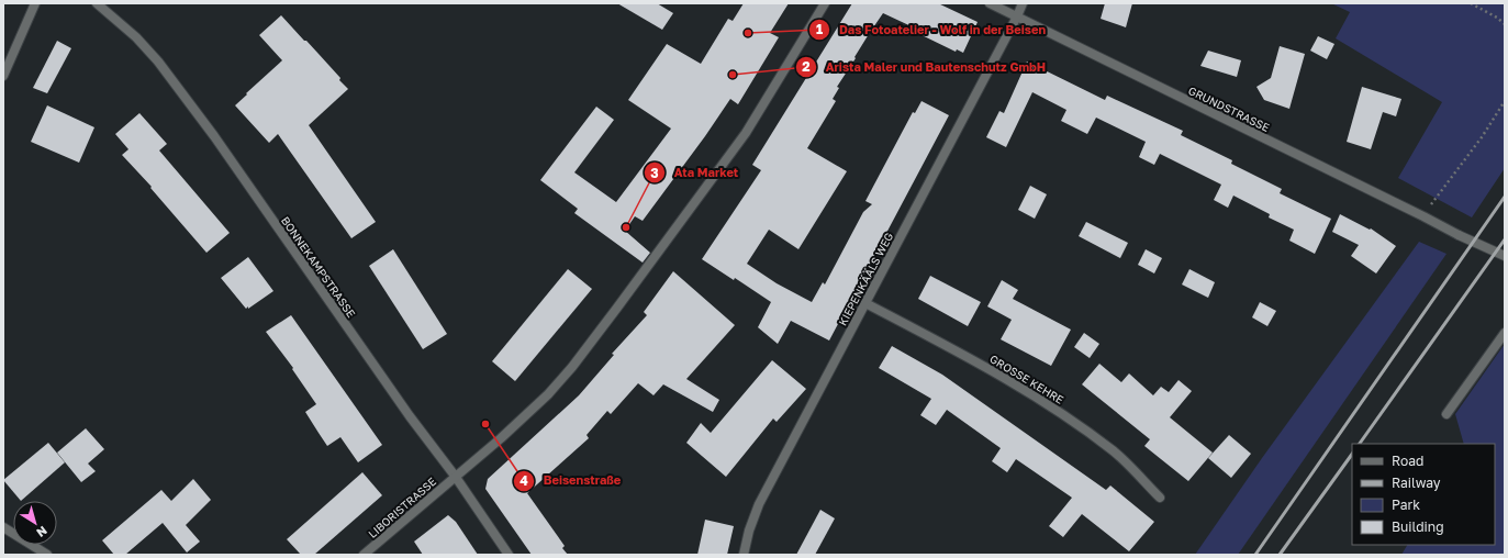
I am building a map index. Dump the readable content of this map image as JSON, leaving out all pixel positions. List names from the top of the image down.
{
  "streets": {
    "street": [
      "GRUNDSTRASSE",
      "BONNEKAMPSTRASSE",
      "KIEPENKÄÄLS WEG",
      "GROSSE KEHRE",
      "LIBORISTRASSE"
    ]
  },
  "crossings": [
    ["GRUNDSTRASSE", "KIEPENKÄÄLS WEG"],
    ["BONNEKAMPSTRASSE", "LIBORISTRASSE"],
    ["KIEPENKÄÄLS WEG", "GROSSE KEHRE"]
  ],
  "places": [
    "Das Fotoatelier - Wolf in der Beisen",
    "Arista Maler und Bautenschutz GmbH",
    "Ata Market",
    "Beisenstraße"
  ],
  "legend": [
    "Road",
    "Railway",
    "Park",
    "Building"
  ],
  "north": "bottom right"
}
